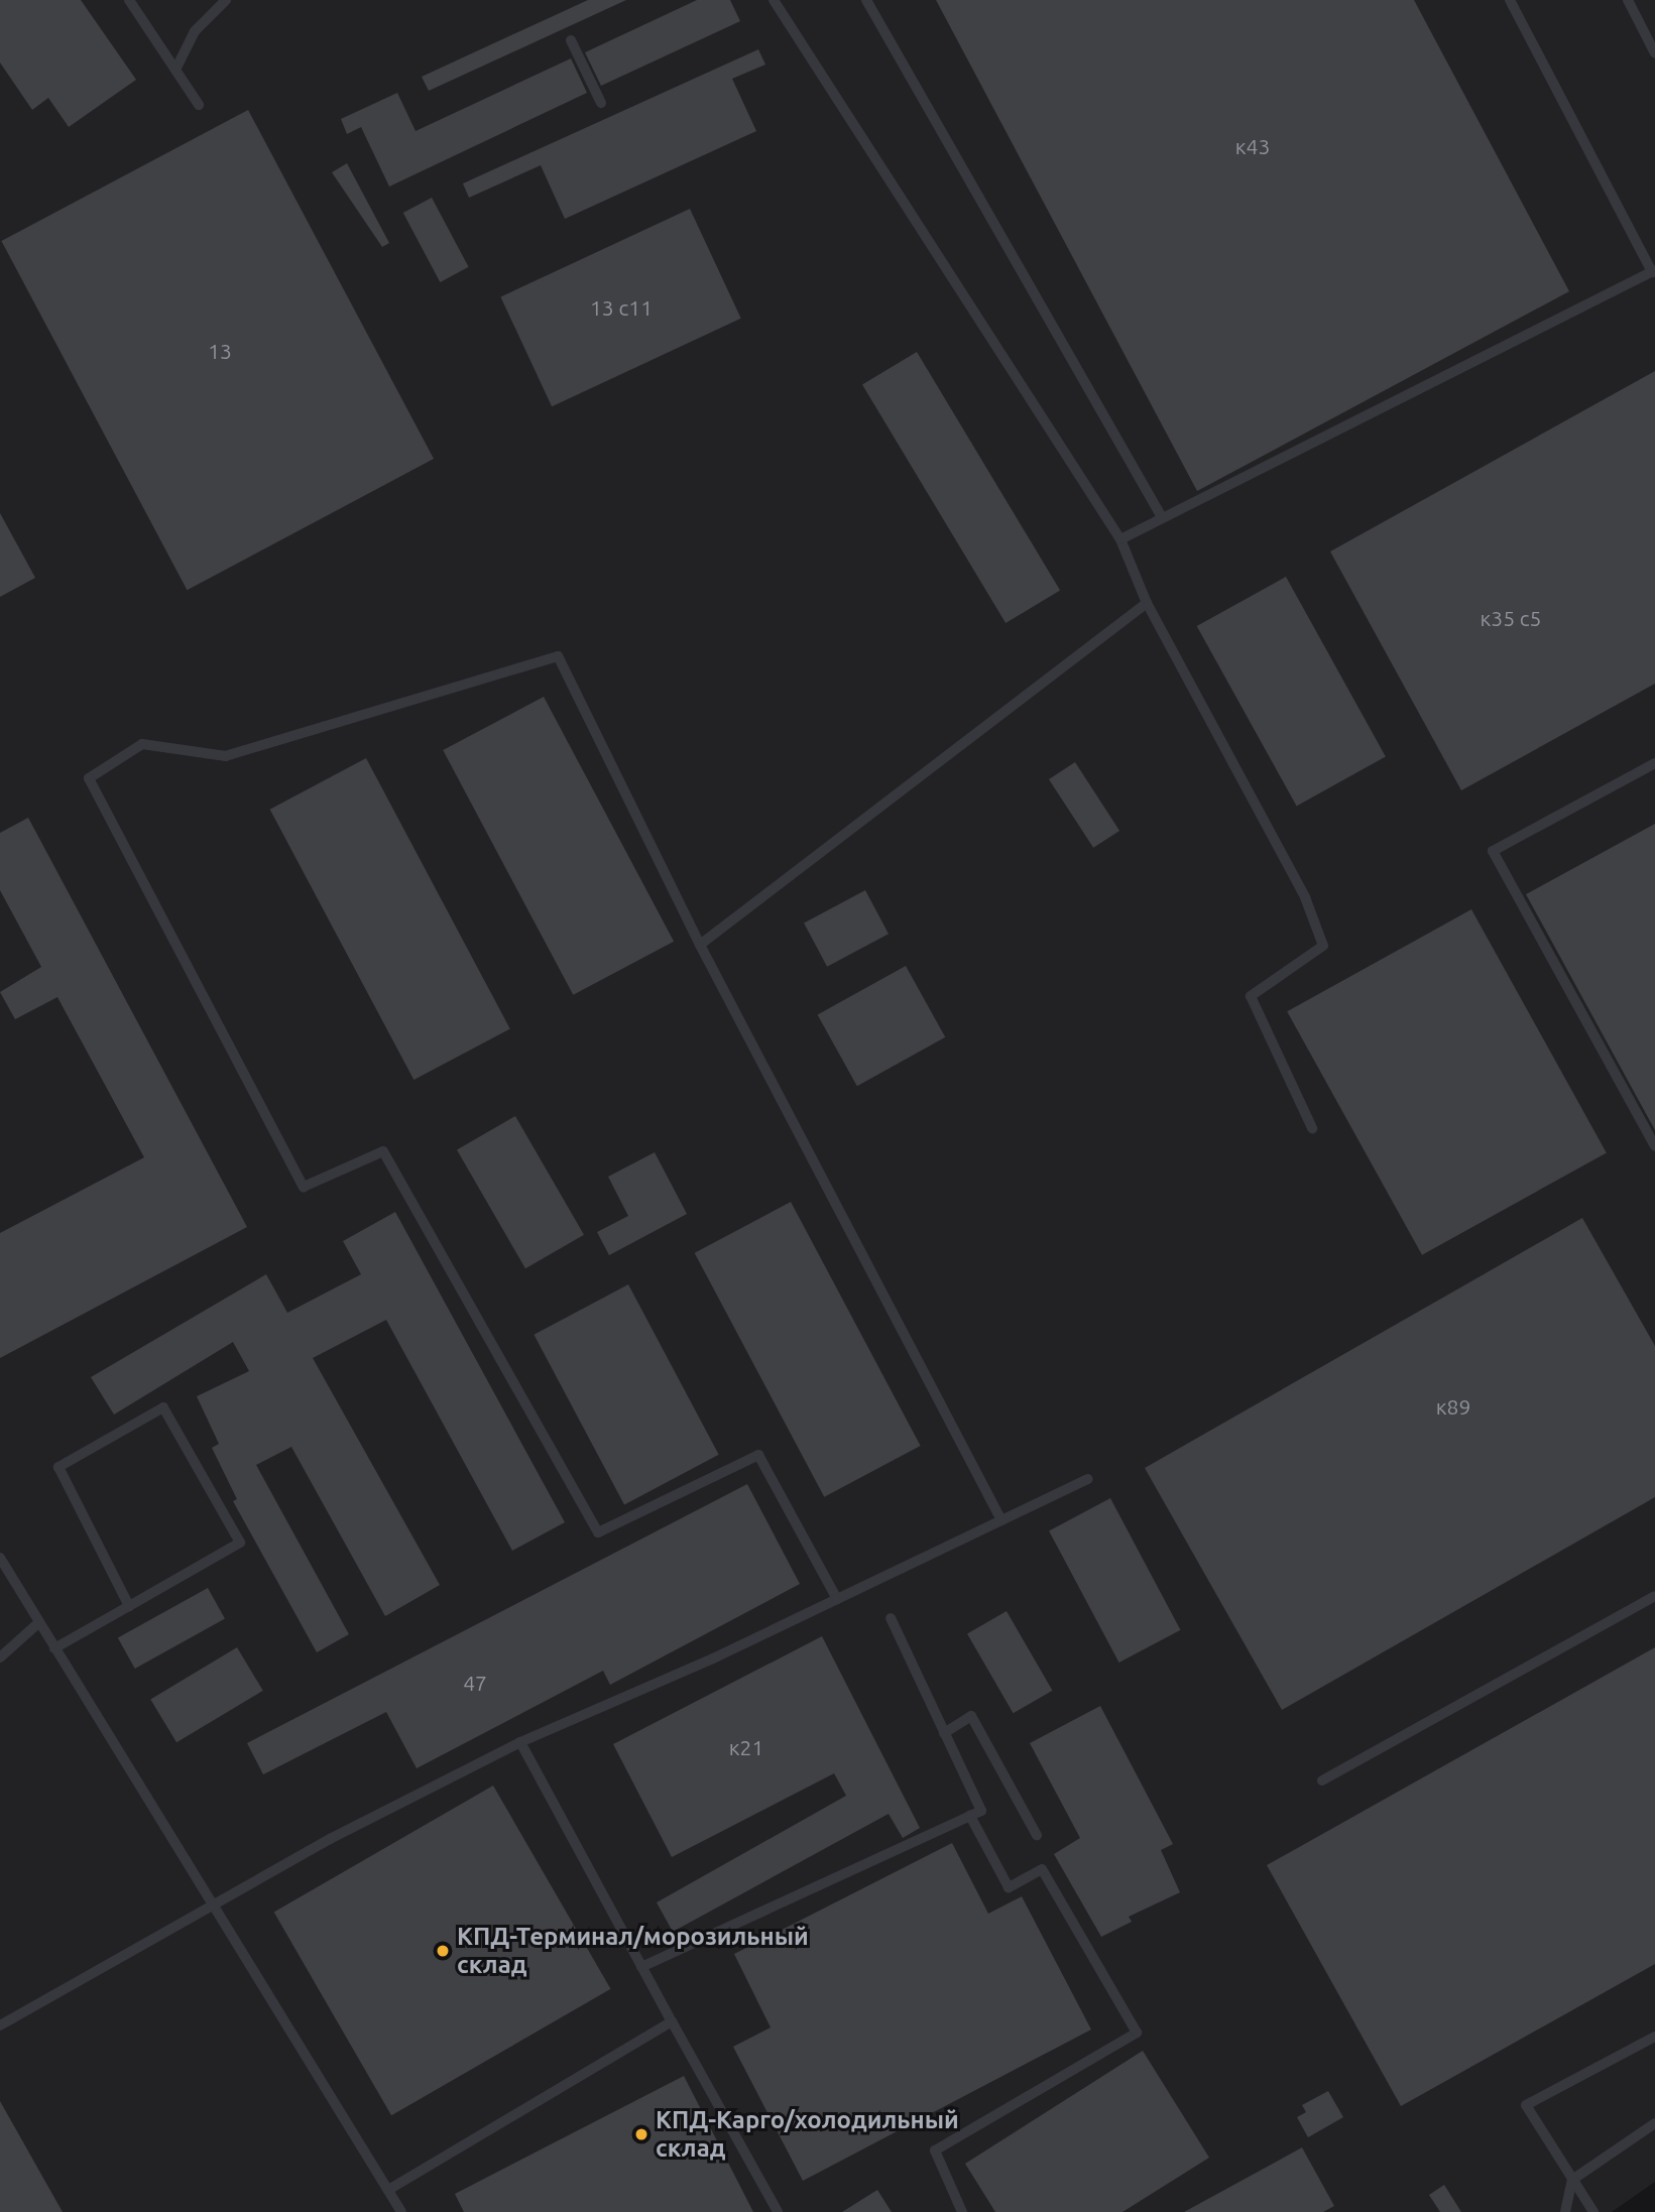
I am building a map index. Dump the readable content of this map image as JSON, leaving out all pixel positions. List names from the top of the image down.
{
  "places": ["КПД-Терминал/морозильный склад", "КПД-Карго/холодильный склад"],
  "house_numbers": [
    "к43",
    "13 с11",
    "13",
    "к35 с5",
    "к89",
    "47",
    "к21"
  ]
}
